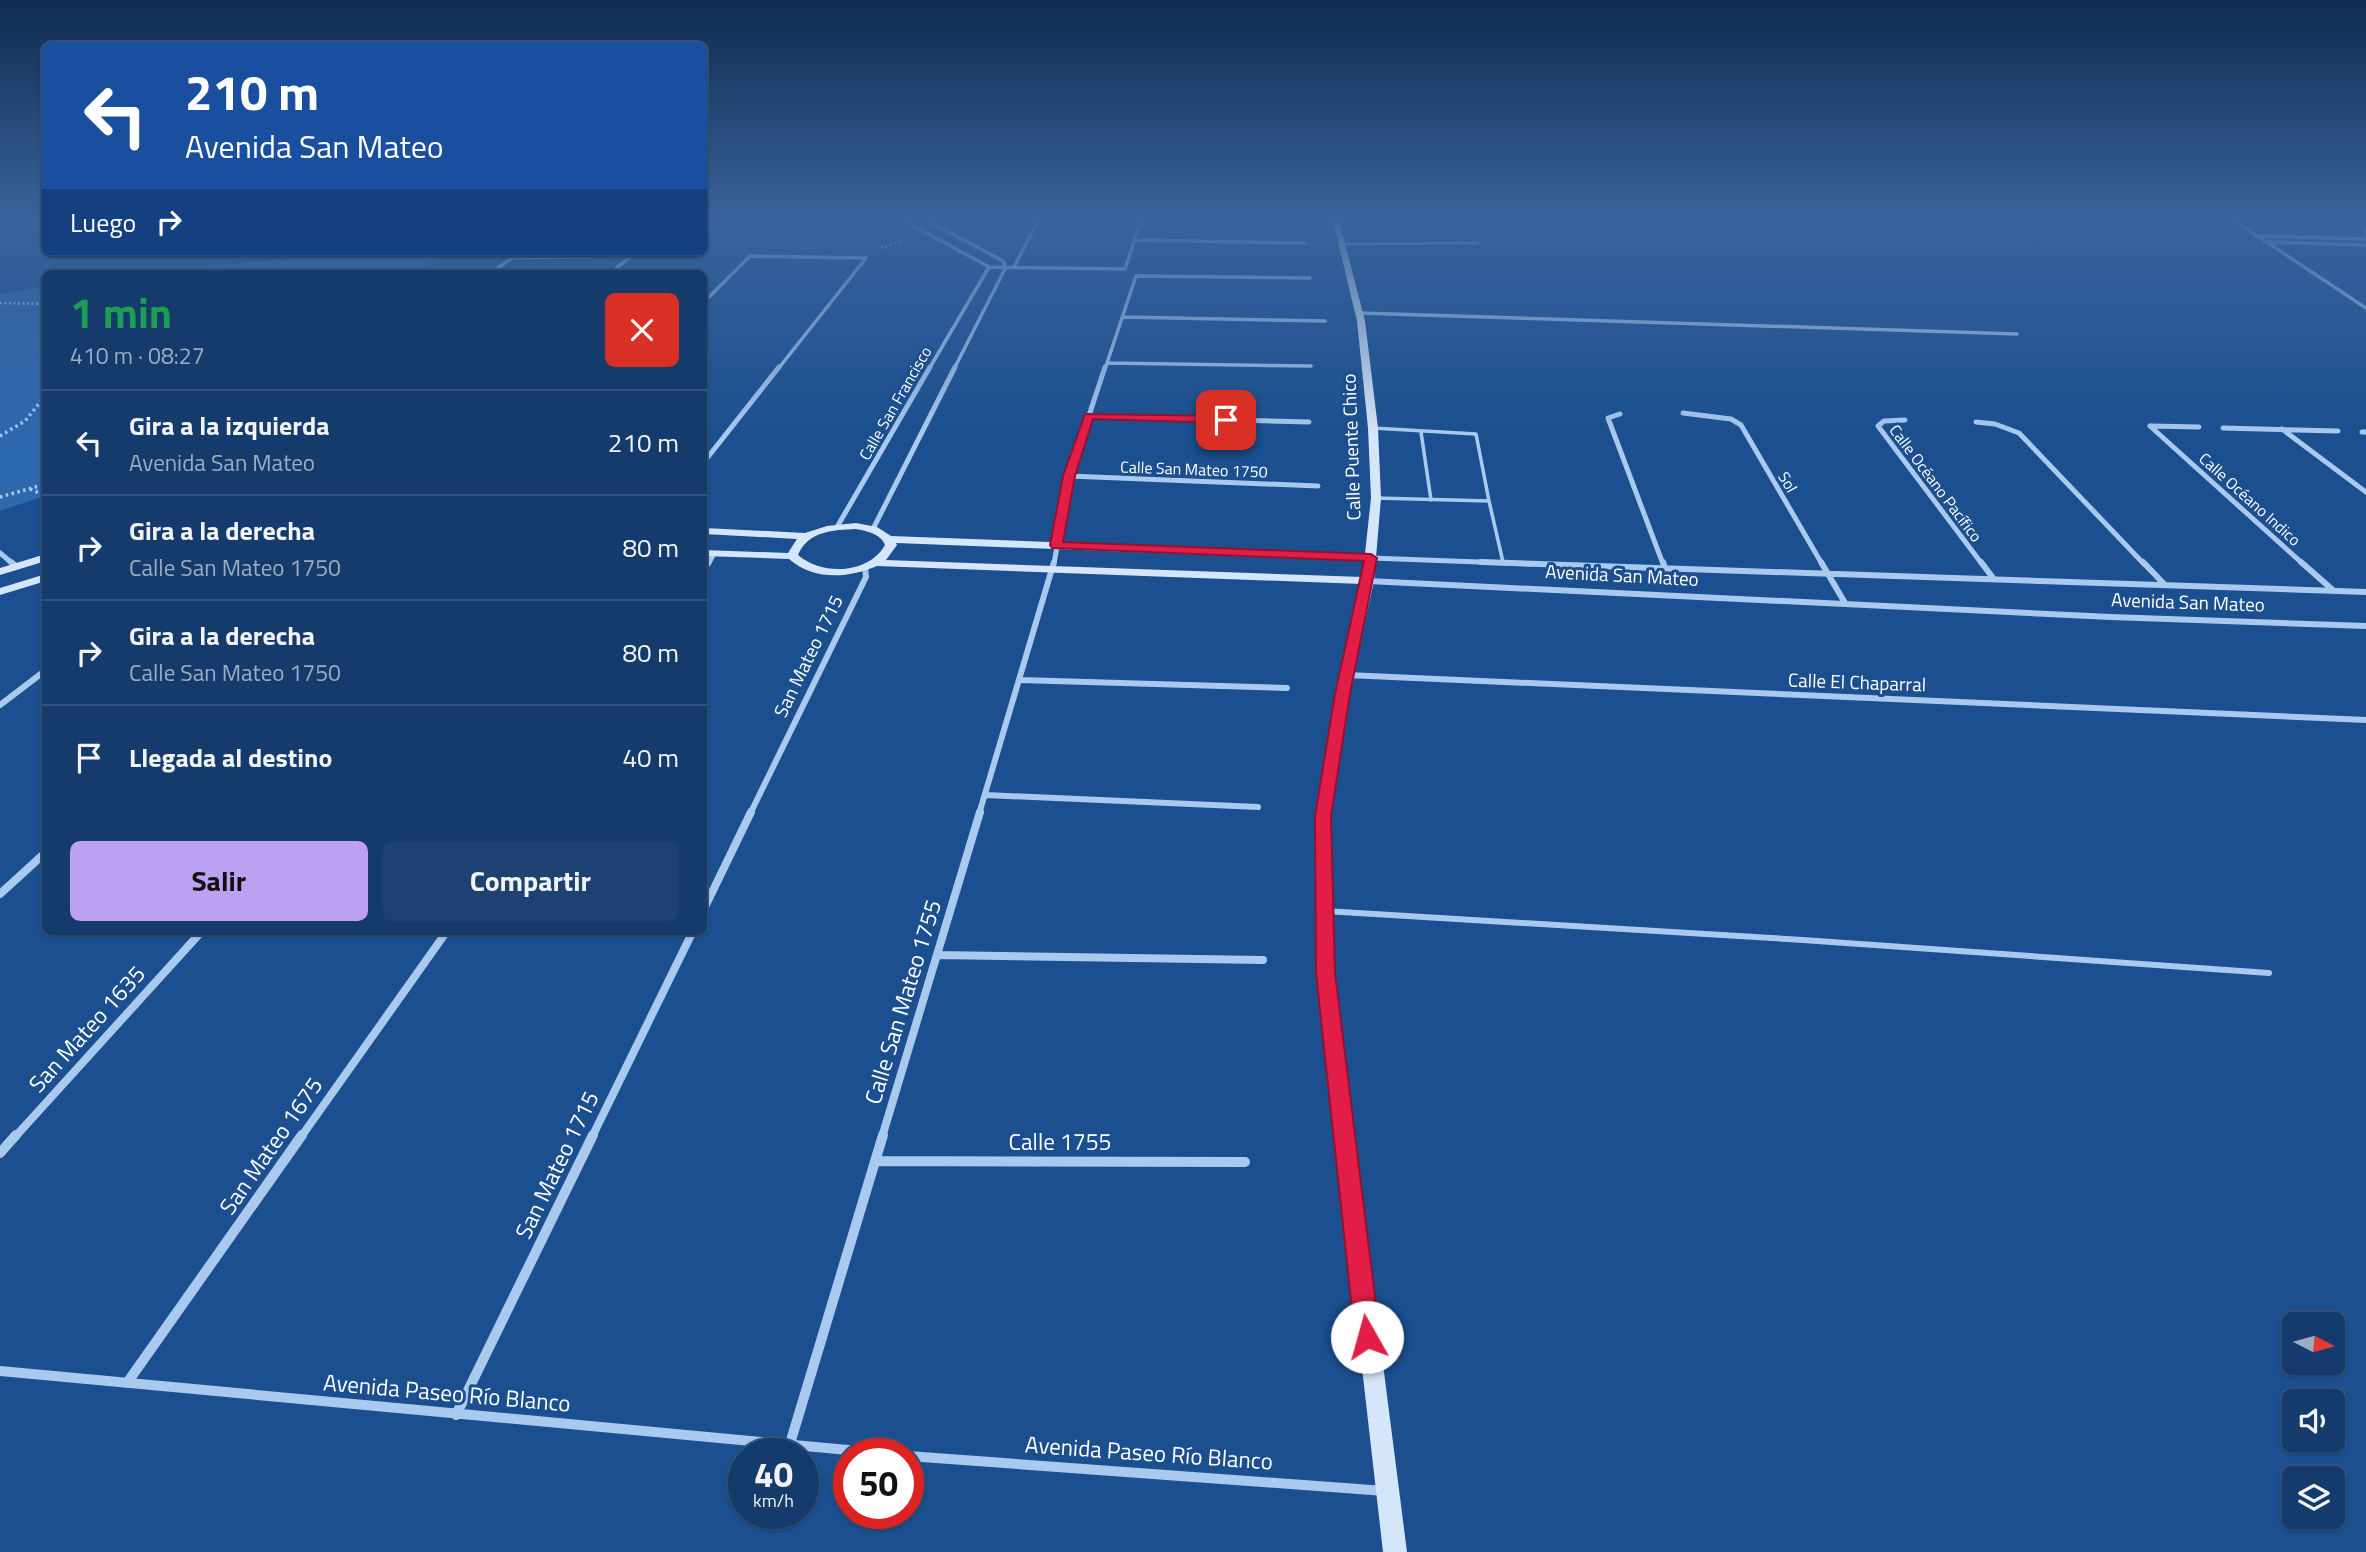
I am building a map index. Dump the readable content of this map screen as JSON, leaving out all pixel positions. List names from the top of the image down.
{
  "streets": {
    "main road": ["Calle Puente Chico", "Avenida San Mateo"],
    "street": [
      "Calle San Francisco",
      "Calle San Mateo 1750",
      "Sol",
      "Calle Océano Pacífico",
      "Calle Océano Indico",
      "San Mateo 1715",
      "Calle El Chaparral",
      "Calle San Mateo 1755",
      "San Mateo 1635",
      "Calle 1755",
      "San Mateo 1675",
      "Avenida Paseo Río Blanco"
    ]
  },
  "crossings": [
    ["Calle San Francisco", "Avenida San Mateo"],
    ["Calle Puente Chico", "Avenida San Mateo"],
    ["Calle Puente Chico", "Calle El Chaparral"],
    ["Calle Puente Chico", "Avenida Paseo Río Blanco"],
    ["Sol", "Avenida San Mateo"],
    ["Calle Océano Pacífico", "Avenida San Mateo"],
    ["Calle Océano Indico", "Avenida San Mateo"],
    ["Avenida San Mateo", "San Mateo 1715"],
    ["Avenida San Mateo", "Calle San Mateo 1755"],
    ["San Mateo 1715", "Avenida Paseo Río Blanco"],
    ["Calle San Mateo 1755", "Calle 1755"],
    ["San Mateo 1675", "Avenida Paseo Río Blanco"]
  ],
  "north": "right",
  "page": {
    "turn": ["210 m", "Avenida San Mateo"],
    "then": "Luego",
    "heading": ["1 min", "410 m · 08:27"],
    "list": [
      {
        "name": "Gira a la izquierda",
        "note": "Avenida San Mateo",
        "value": "210 m"
      },
      {
        "name": "Gira a la derecha",
        "note": "Calle San Mateo 1750",
        "value": "80 m"
      },
      {
        "name": "Gira a la derecha",
        "note": "Calle San Mateo 1750",
        "value": "80 m"
      },
      {
        "name": "Llegada al destino",
        "value": "40 m"
      }
    ],
    "buttons": ["Salir", "Compartir"],
    "speed": "40 km/h",
    "limit": "50"
  }
}
